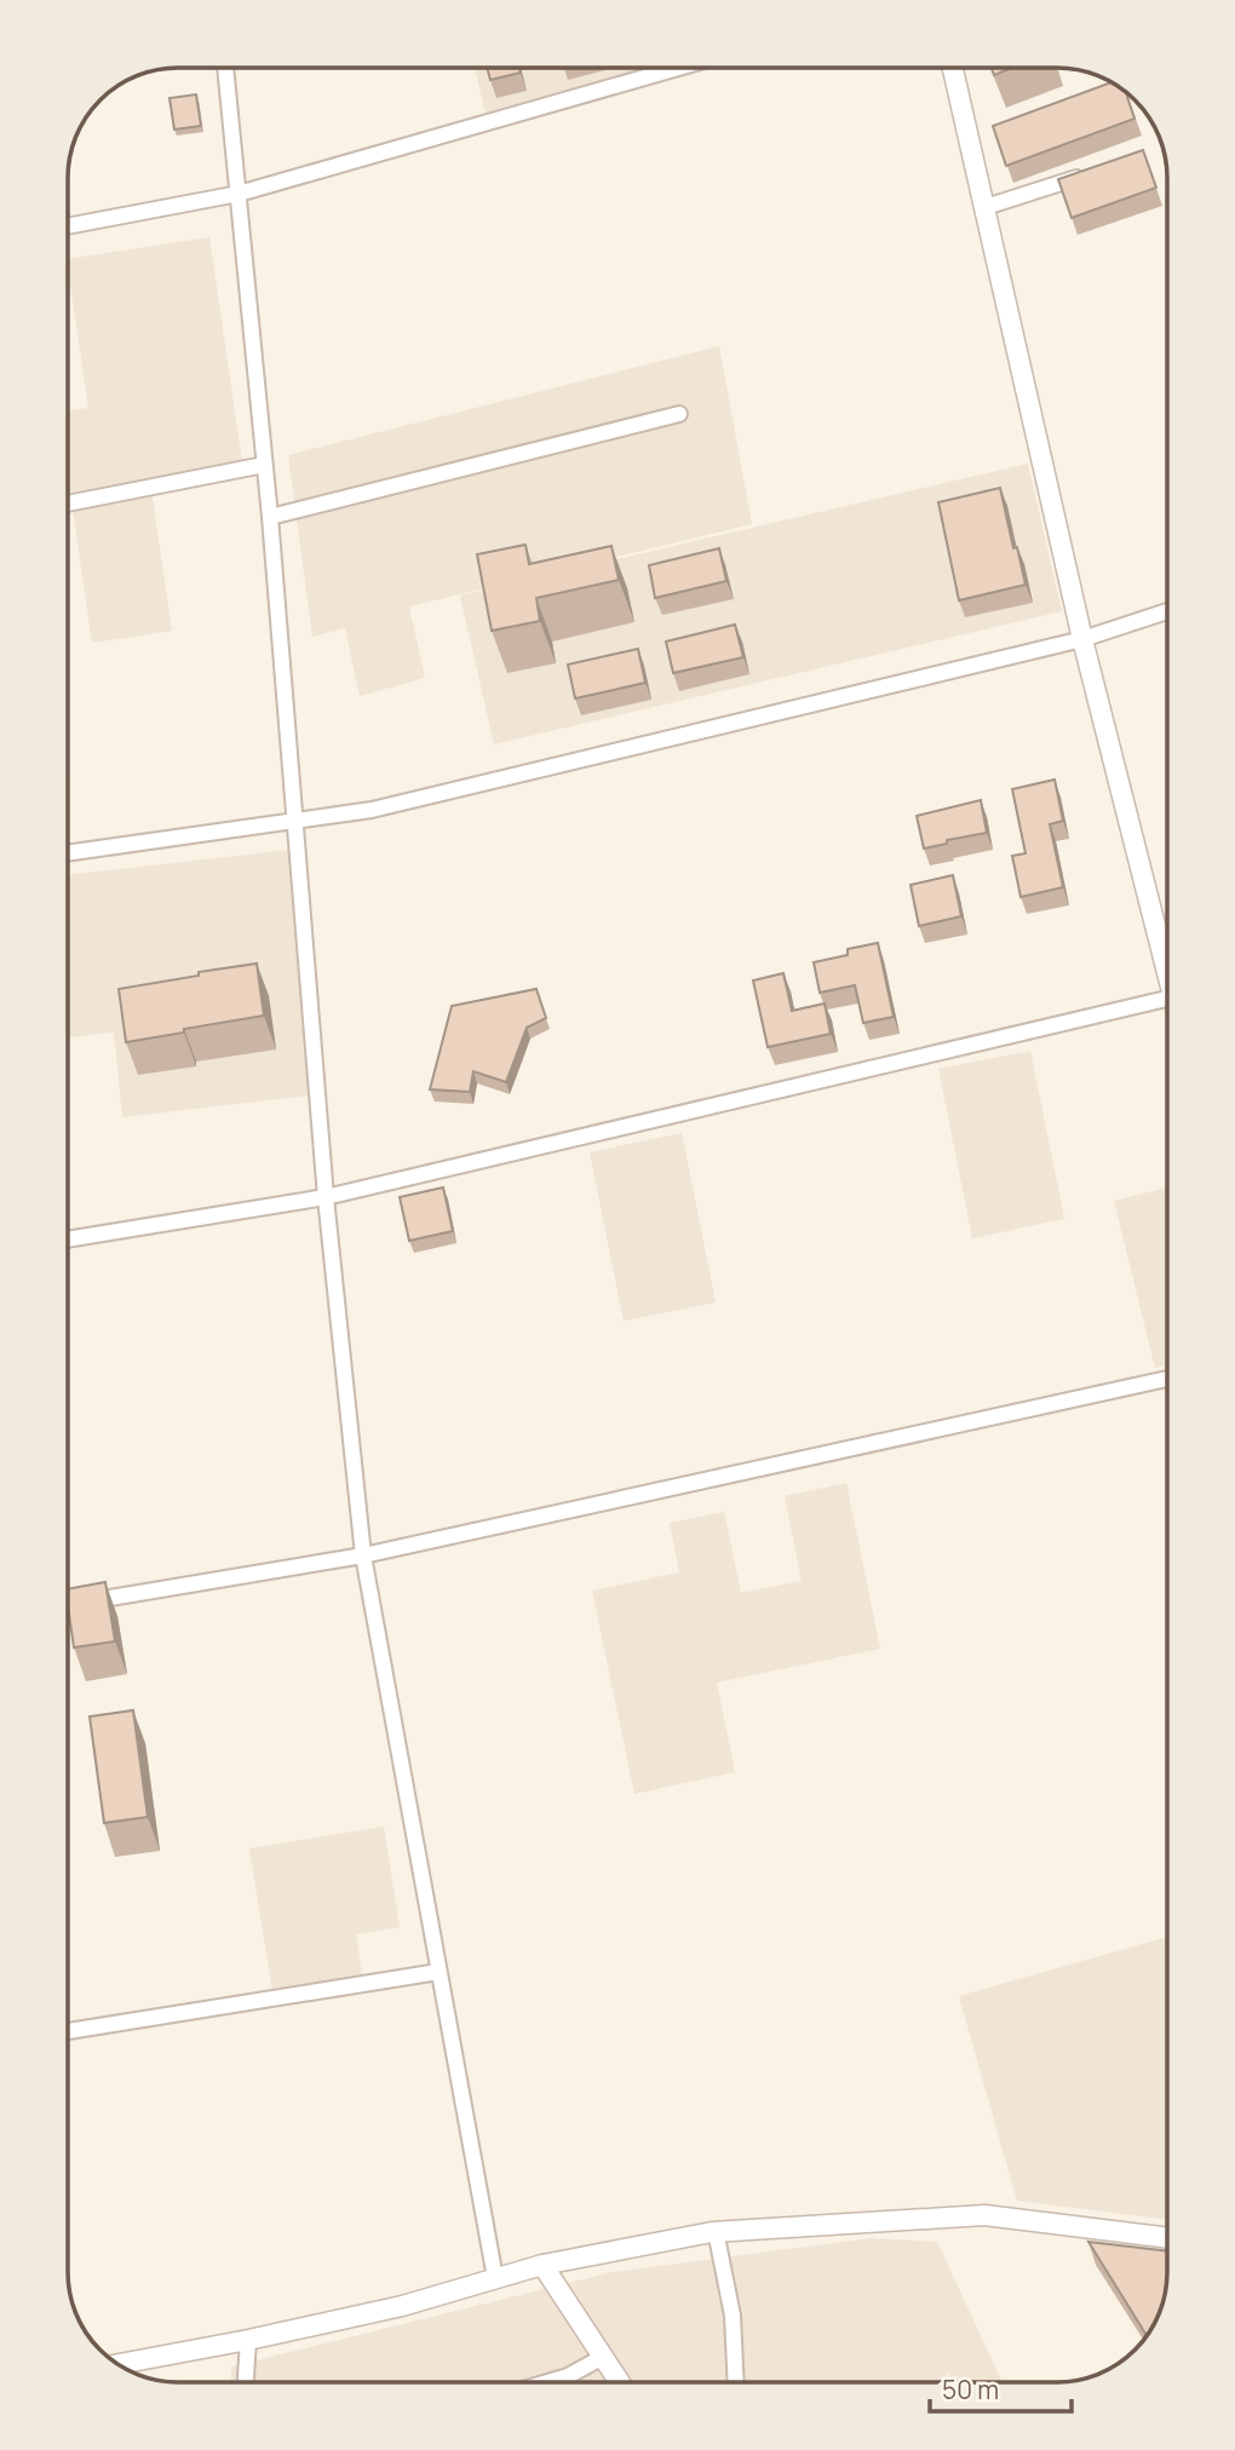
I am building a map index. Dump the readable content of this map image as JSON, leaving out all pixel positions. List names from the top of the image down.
{
  "scale_bar": "50 m"
}
